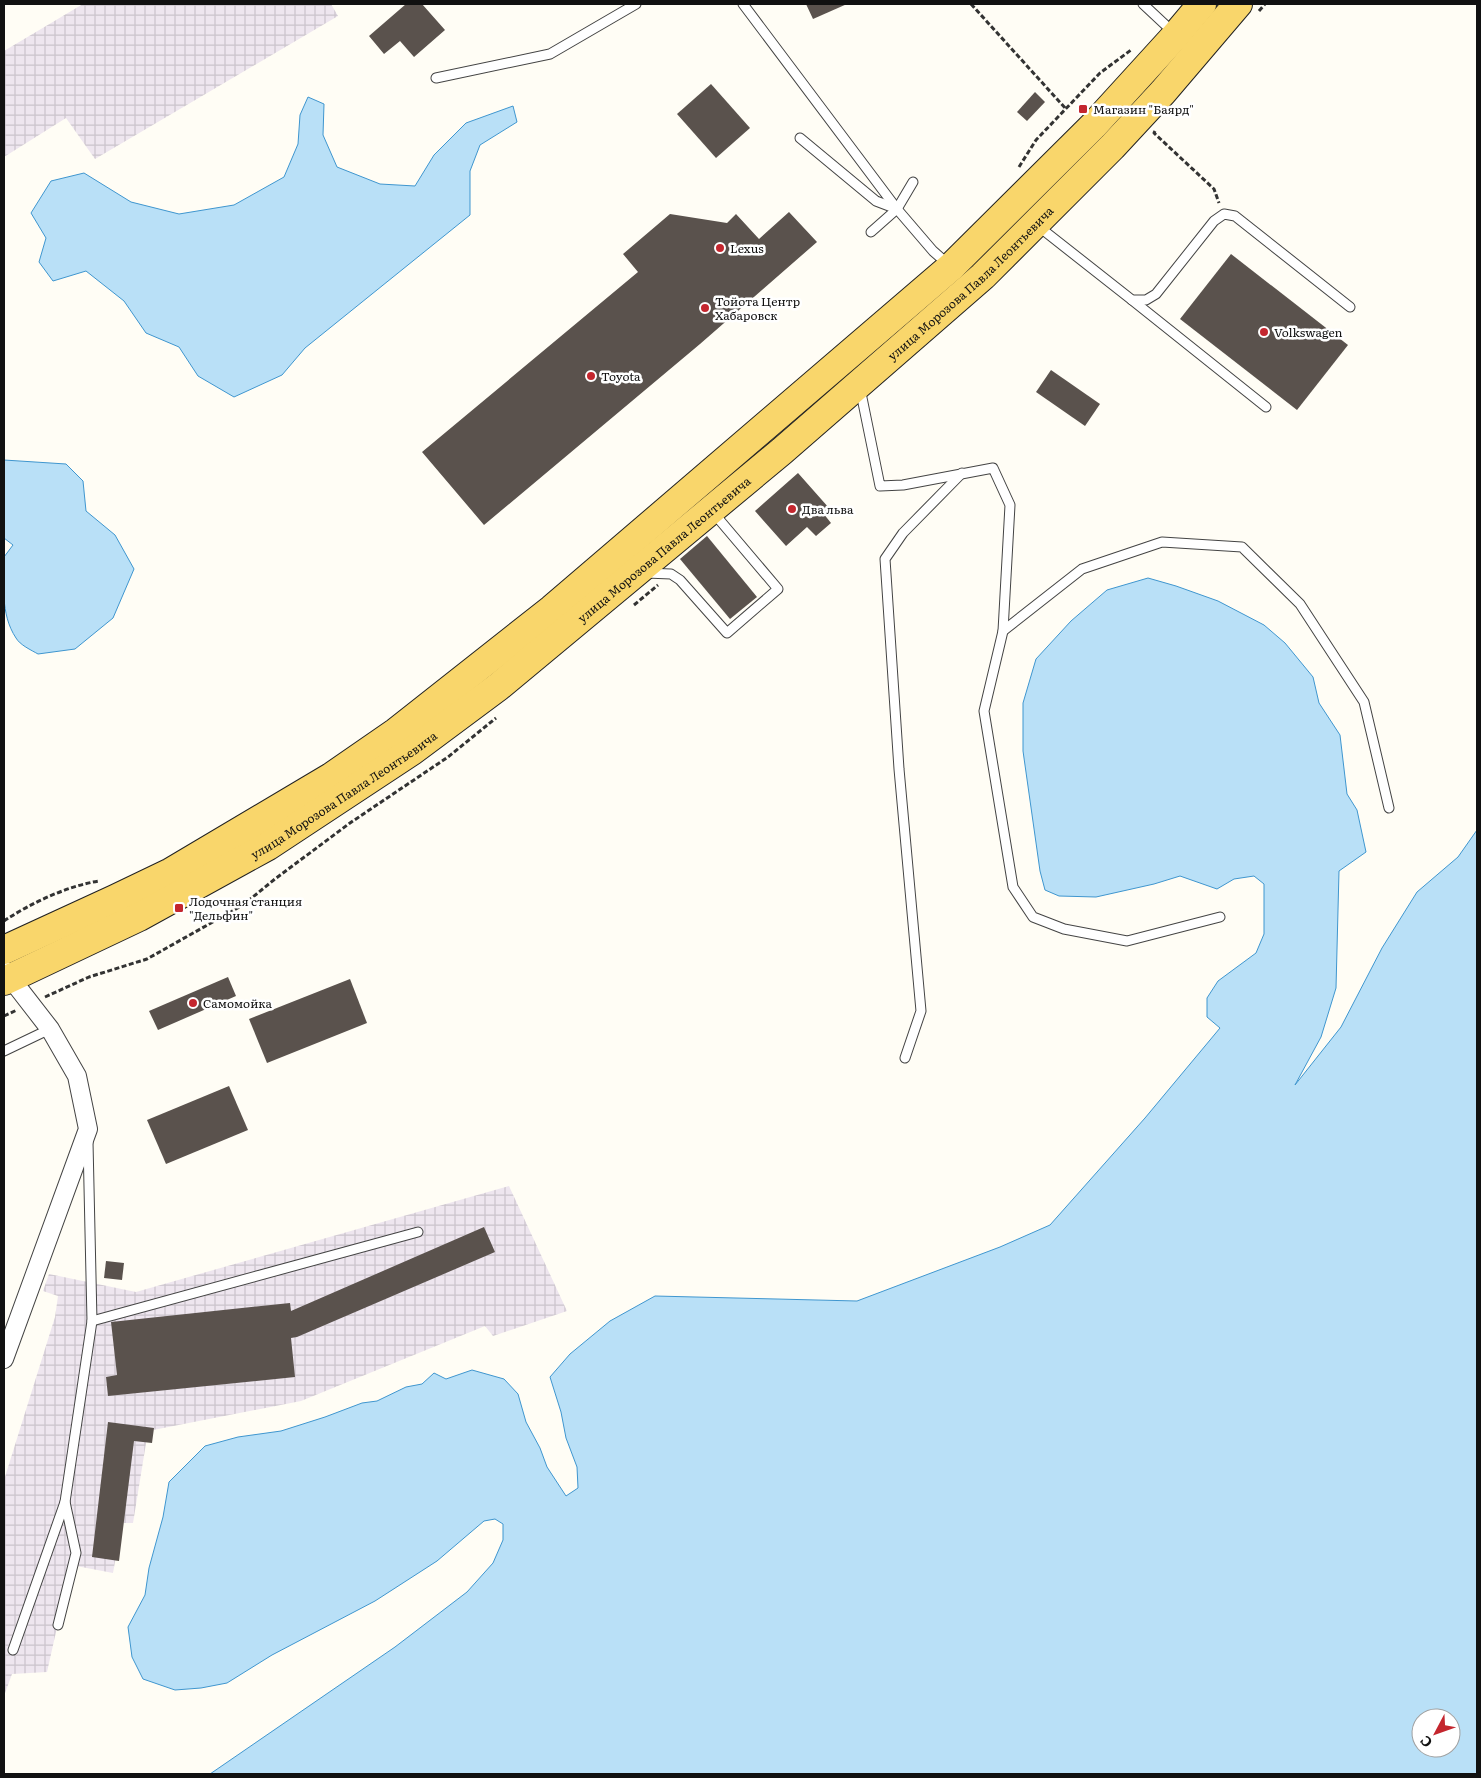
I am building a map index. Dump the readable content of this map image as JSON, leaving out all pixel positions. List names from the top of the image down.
{
  "streets": {
    "main road": ["улица Морозова Павла Леонтьевича"]
  },
  "places": {
    "transit": ["Магазин \"Баярд\"", "Лодочная станция \"Дельфин\""],
    "other": [
      "Lexus",
      "Тойота Центр Хабаровск",
      "Volkswagen",
      "Toyota",
      "Два льва",
      "Самомойка"
    ]
  },
  "north": "bottom left"
}
